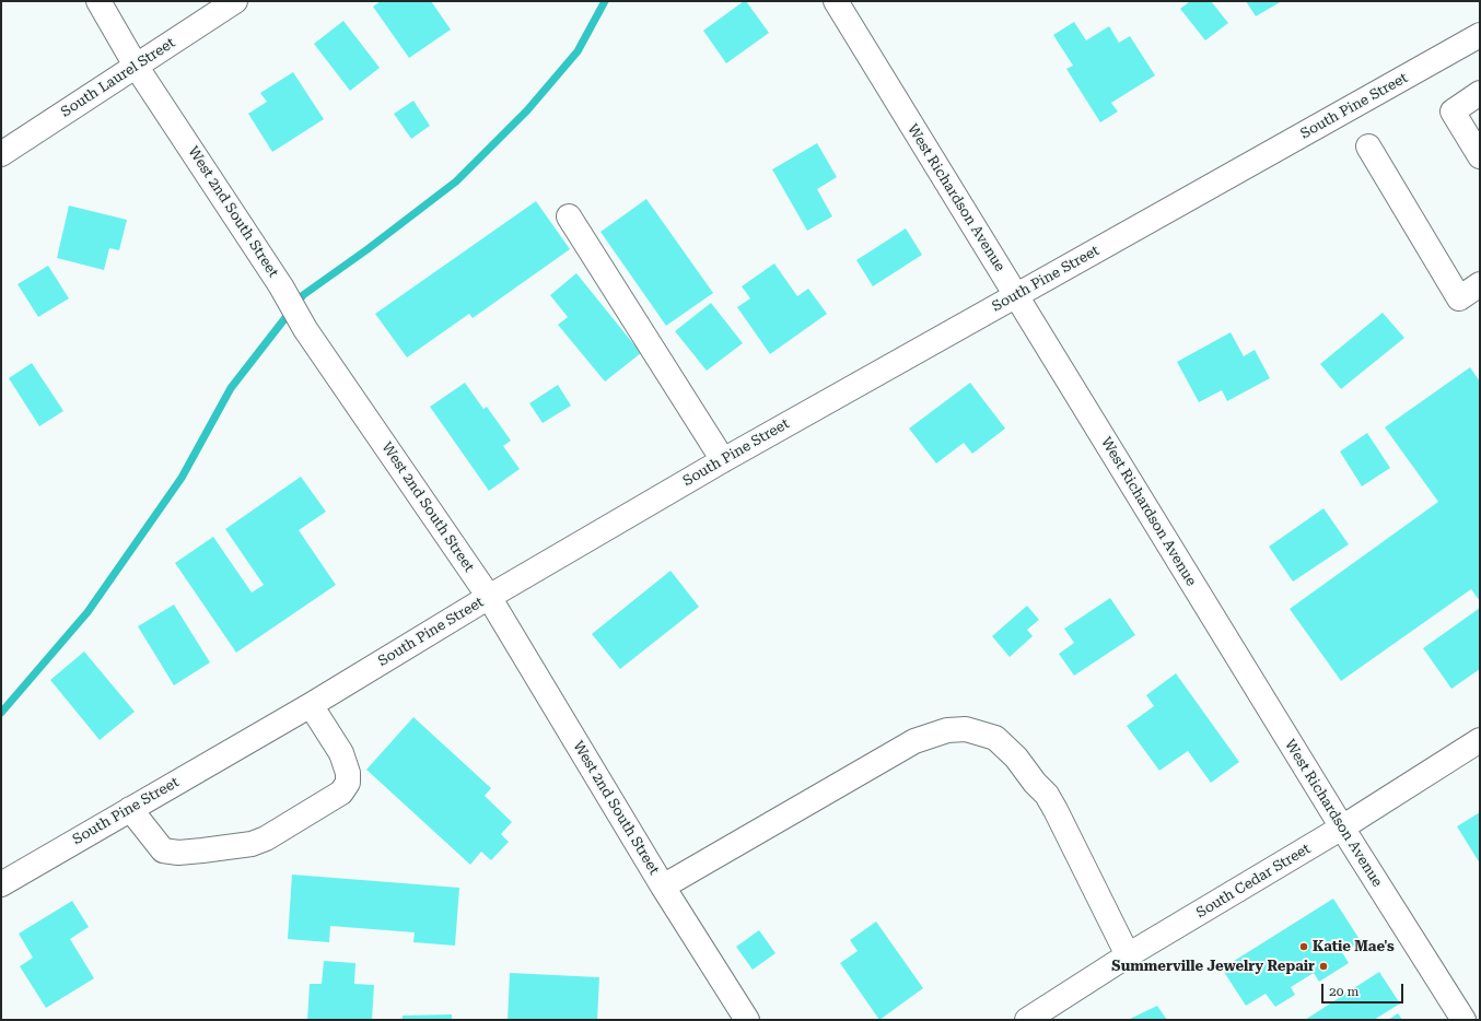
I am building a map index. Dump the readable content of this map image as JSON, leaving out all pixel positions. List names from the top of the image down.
{
  "streets": {
    "street": [
      "South Laurel Street",
      "South Pine Street",
      "West Richardson Avenue",
      "West 2nd South Street",
      "South Cedar Street"
    ]
  },
  "crossings": [
    ["South Laurel Street", "West 2nd South Street"],
    ["South Pine Street", "West Richardson Avenue"],
    ["South Pine Street", "West 2nd South Street"],
    ["West Richardson Avenue", "South Cedar Street"]
  ],
  "places": ["Katie Mae's", "Summerville Jewelry Repair"],
  "scale_bar": "20 m"
}
